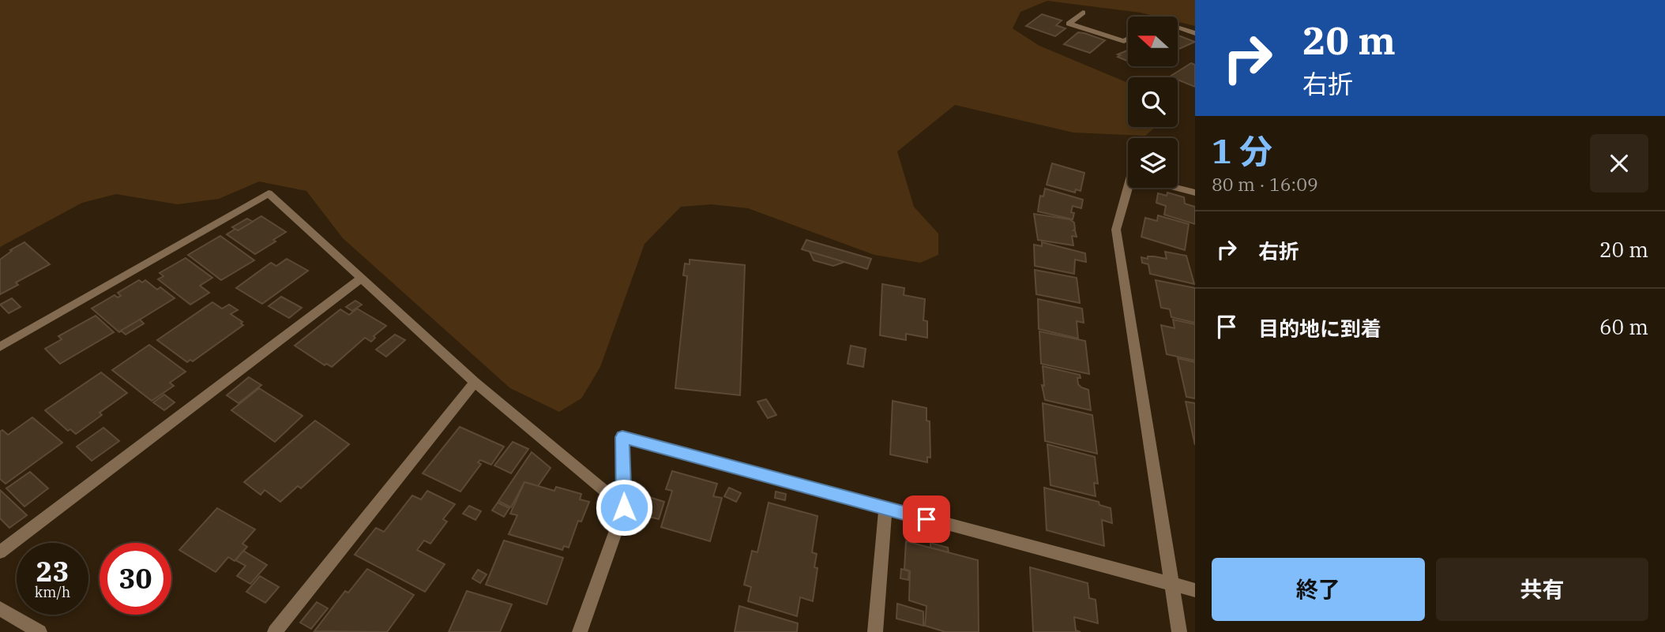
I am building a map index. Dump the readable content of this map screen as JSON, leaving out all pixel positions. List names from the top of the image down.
{
  "north": "left",
  "page": {
    "turn": ["20 m", "右折"],
    "heading": ["1 分", "80 m · 16:09"],
    "list": [
      {
        "name": "右折",
        "value": "20 m"
      },
      {
        "name": "目的地に到着",
        "value": "60 m"
      }
    ],
    "speed": "23 km/h",
    "limit": "30",
    "buttons": ["終了", "共有"]
  }
}
